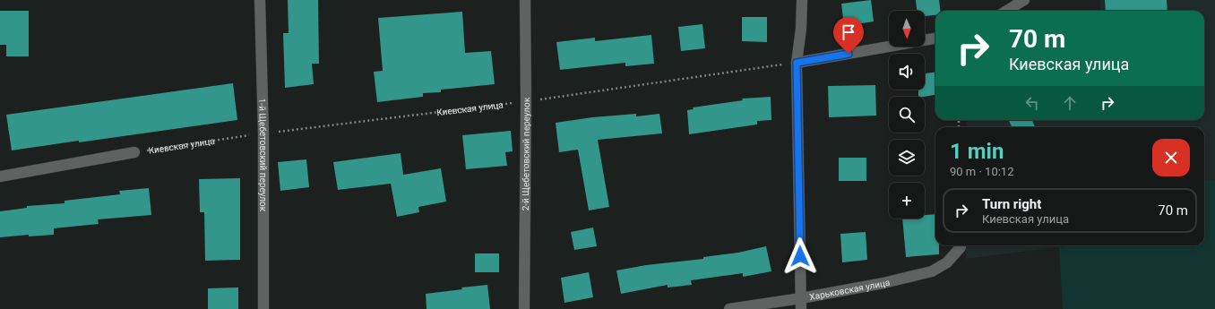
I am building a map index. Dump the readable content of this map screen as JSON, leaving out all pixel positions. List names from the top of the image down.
{
  "streets": {
    "street": ["1-й Щебетовский переулок", "2-й Щебетовский переулок", "Харьковская улица"],
    "path": ["Киевская улица"]
  },
  "crossings": [
    ["Киевская улица", "1-й Щебетовский переулок"],
    ["Киевская улица", "2-й Щебетовский переулок"]
  ],
  "north": "bottom",
  "page": {
    "map_buttons": "+",
    "turn": ["70 m", "Киевская улица"],
    "heading": ["1 min", "90 m · 10:12"],
    "list": [
      {
        "name": "Turn right",
        "note": "Киевская улица",
        "value": "70 m"
      }
    ]
  }
}
